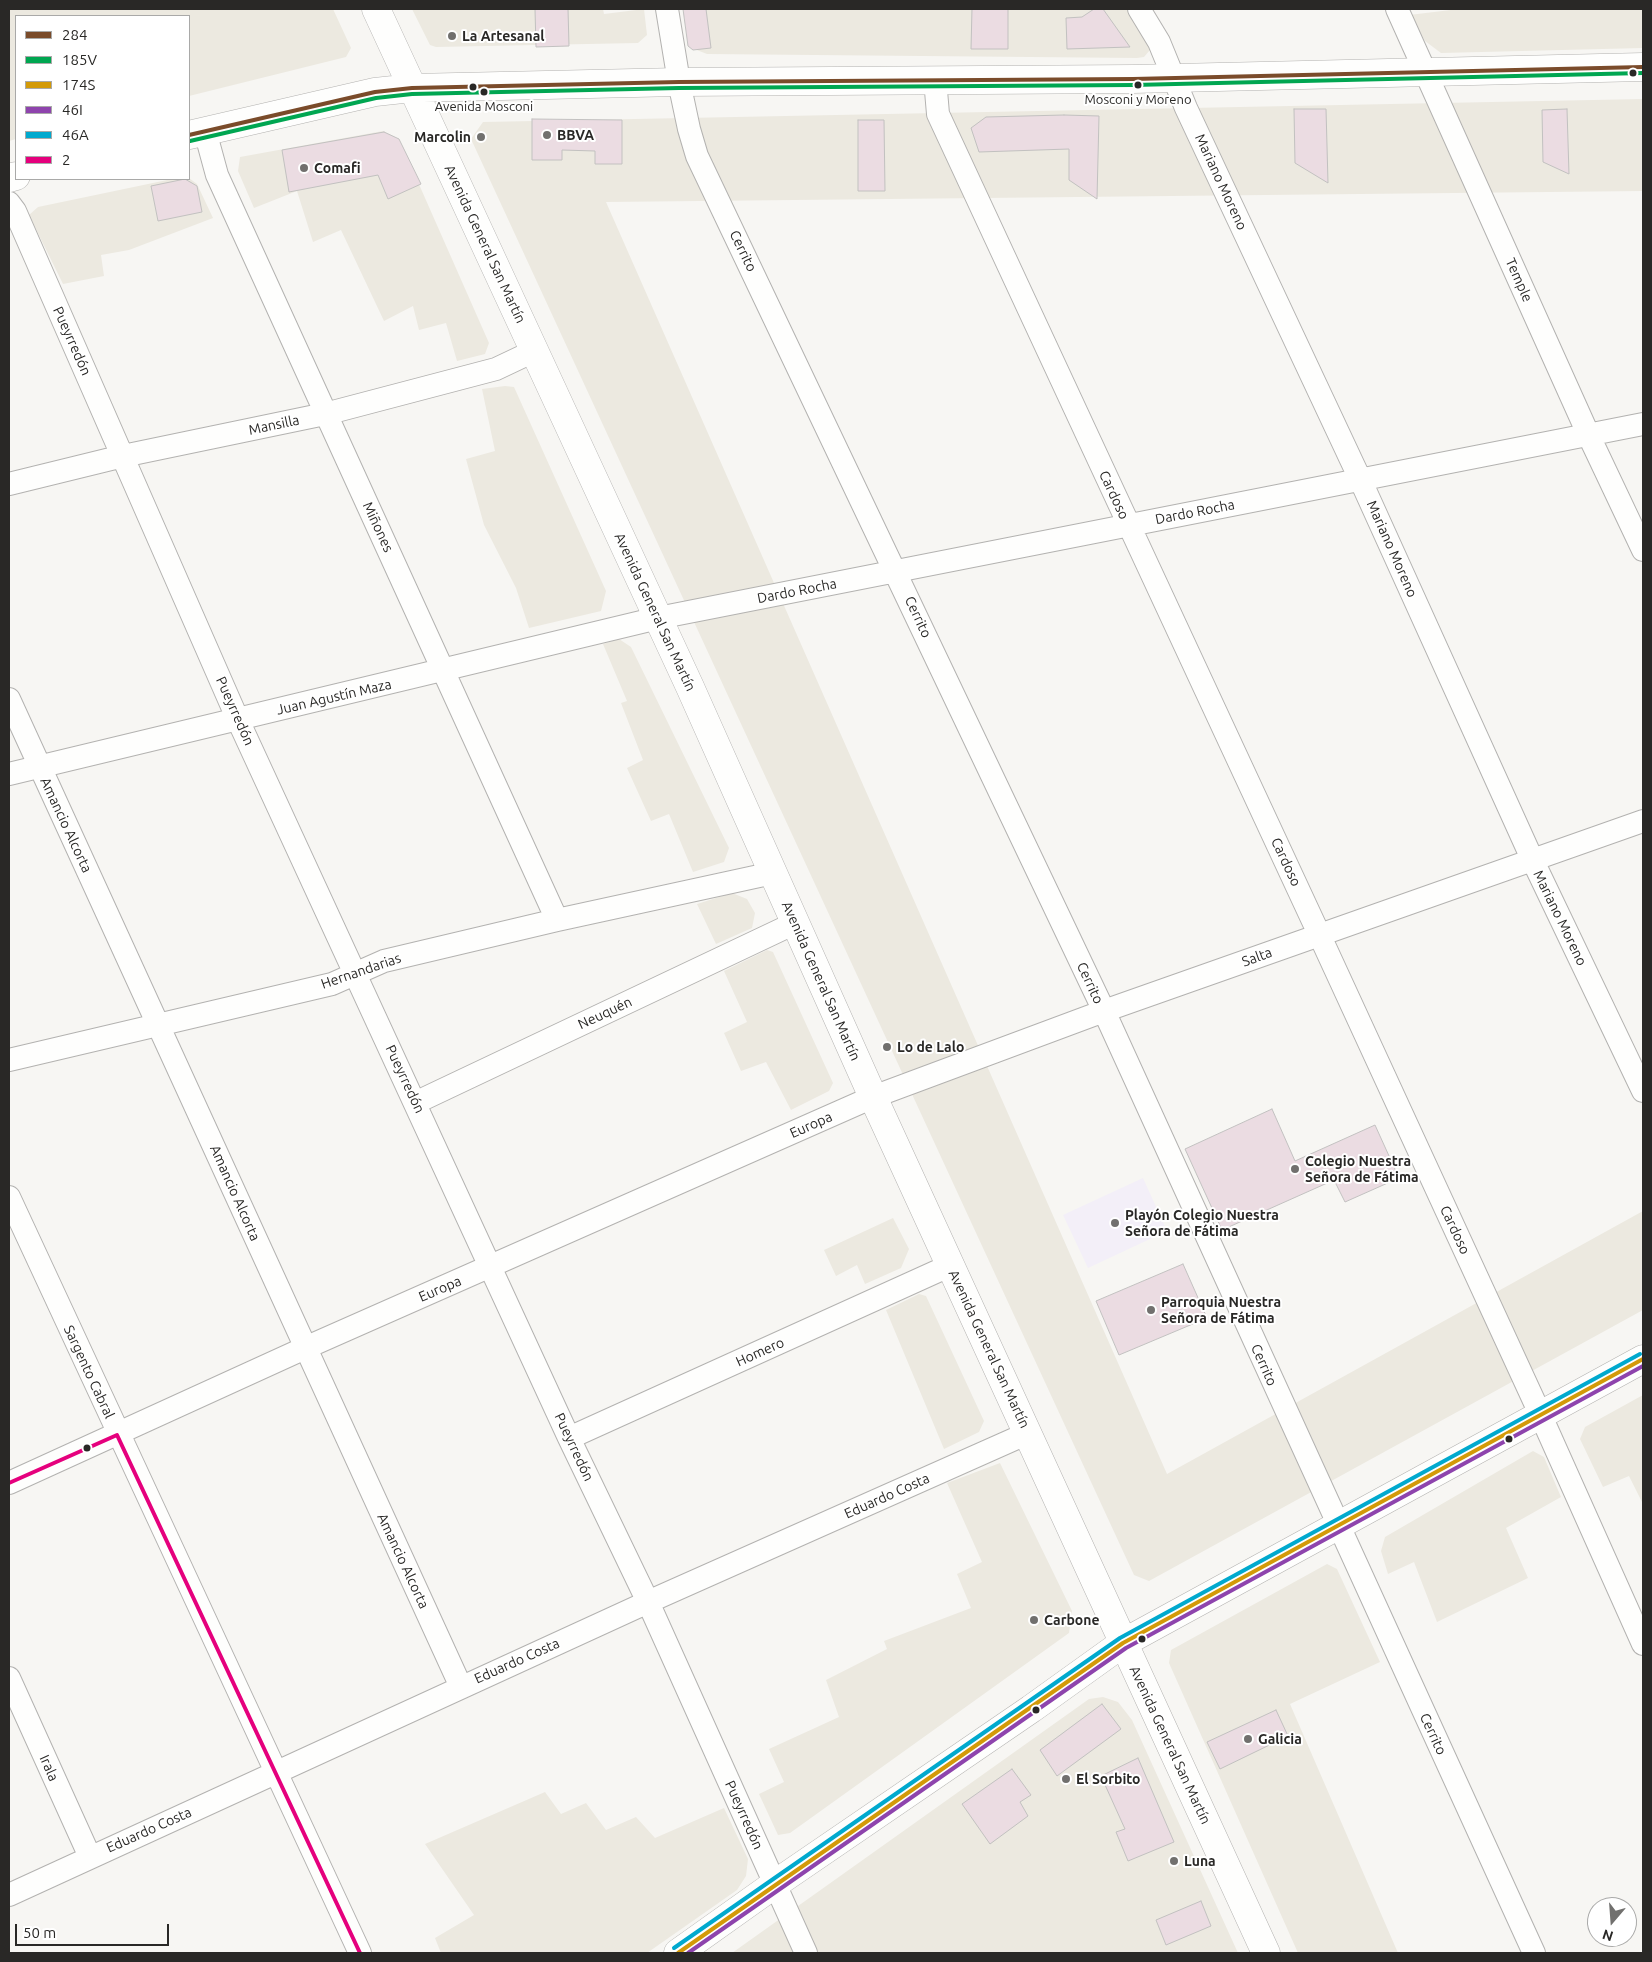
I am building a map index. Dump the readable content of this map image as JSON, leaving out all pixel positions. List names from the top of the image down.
{
  "streets": {
    "main road": ["Avenida General San Martín"],
    "street": [
      "Mariano Moreno",
      "Cerrito",
      "Temple",
      "Pueyrredón",
      "Mansilla",
      "Cardoso",
      "Dardo Rocha",
      "Miñones",
      "Juan Agustín Maza",
      "Amancio Alcorta",
      "Salta",
      "Hernandarias",
      "Neuquén",
      "Europa",
      "Homero",
      "Sargento Cabral",
      "Eduardo Costa",
      "Irala"
    ]
  },
  "crossings": [
    ["Mariano Moreno", "Dardo Rocha"],
    ["Mariano Moreno", "Salta"],
    ["Avenida General San Martín", "Mansilla"],
    ["Avenida General San Martín", "Dardo Rocha"],
    ["Avenida General San Martín", "Juan Agustín Maza"],
    ["Avenida General San Martín", "Salta"],
    ["Avenida General San Martín", "Hernandarias"],
    ["Avenida General San Martín", "Neuquén"],
    ["Avenida General San Martín", "Europa"],
    ["Avenida General San Martín", "Homero"],
    ["Avenida General San Martín", "Eduardo Costa"],
    ["Cerrito", "Dardo Rocha"],
    ["Cerrito", "Salta"],
    ["Temple", "Dardo Rocha"],
    ["Pueyrredón", "Mansilla"],
    ["Pueyrredón", "Juan Agustín Maza"],
    ["Pueyrredón", "Hernandarias"],
    ["Pueyrredón", "Neuquén"],
    ["Pueyrredón", "Europa"],
    ["Pueyrredón", "Homero"],
    ["Pueyrredón", "Eduardo Costa"],
    ["Mansilla", "Miñones"],
    ["Cardoso", "Dardo Rocha"],
    ["Cardoso", "Salta"],
    ["Dardo Rocha", "Juan Agustín Maza"],
    ["Miñones", "Juan Agustín Maza"],
    ["Miñones", "Hernandarias"],
    ["Juan Agustín Maza", "Amancio Alcorta"],
    ["Amancio Alcorta", "Hernandarias"],
    ["Amancio Alcorta", "Europa"],
    ["Amancio Alcorta", "Eduardo Costa"],
    ["Salta", "Europa"],
    ["Europa", "Sargento Cabral"],
    ["Sargento Cabral", "Eduardo Costa"],
    ["Eduardo Costa", "Irala"]
  ],
  "places": [
    "La Artesanal",
    "Mosconi y Moreno",
    "Avenida Mosconi",
    "BBVA",
    "Marcolin",
    "Comafi",
    "Lo de Lalo",
    "Colegio Nuestra Señora de Fátima",
    "Playón Colegio Nuestra Señora de Fátima",
    "Parroquia Nuestra Señora de Fátima",
    "Carbone",
    "Galicia",
    "El Sorbito",
    "Luna"
  ],
  "lines": [
    "transit line 284",
    "transit line 185V",
    "transit line 46A",
    "transit line 174S",
    "transit line 46I",
    "transit line 2"
  ],
  "legend": [
    "284",
    "185V",
    "174S",
    "46I",
    "46A",
    "2"
  ],
  "scale_bar": "50 m",
  "north": "bottom"
}
